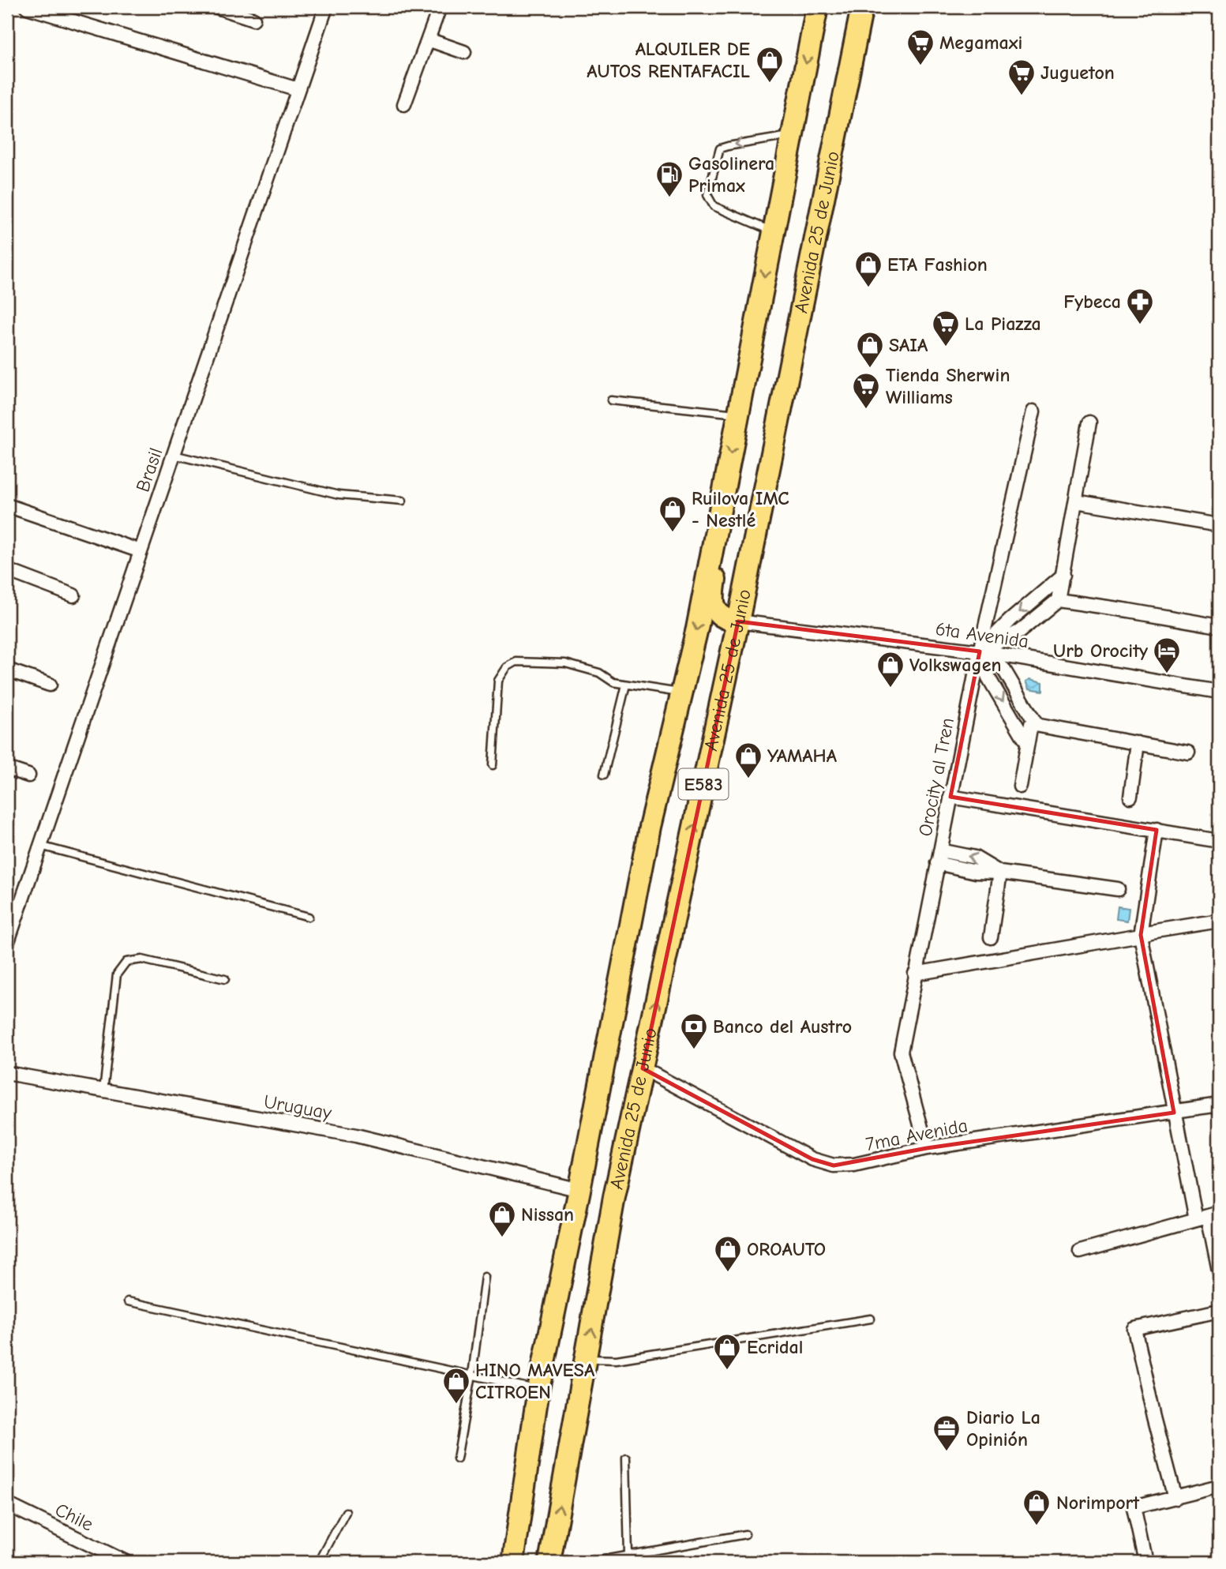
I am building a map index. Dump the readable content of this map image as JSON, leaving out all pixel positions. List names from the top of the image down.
{
  "streets": {
    "main road": ["Avenida 25 de Junio", "E583"],
    "street": [
      "Brasil",
      "6ta Avenida",
      "Orocity al Tren",
      "Uruguay",
      "7ma Avenida",
      "Chile"
    ]
  },
  "crossings": [
    ["Avenida 25 de Junio", "6ta Avenida"],
    ["Avenida 25 de Junio", "Uruguay"],
    ["Avenida 25 de Junio", "7ma Avenida"],
    ["6ta Avenida", "Orocity al Tren"],
    ["Orocity al Tren", "7ma Avenida"]
  ],
  "places": {
    "supermarket": [
      "Megamaxi",
      "Jugueton",
      "La Piazza",
      "Tienda Sherwin Williams"
    ],
    "shop": [
      "ALQUILER DE AUTOS RENTAFACIL",
      "ETA Fashion",
      "SAIA",
      "Ruilova IMC - Nestlé",
      "Volkswagen",
      "YAMAHA",
      "Nissan",
      "OROAUTO",
      "Ecridal",
      "HINO MAVESA CITROEN",
      "Norimport"
    ],
    "fuel station": ["Gasolinera Primax"],
    "pharmacy": ["Fybeca"],
    "hotel": ["Urb Orocity"],
    "bank": ["Banco del Austro"],
    "office": ["Diario La Opinión"]
  }
}
